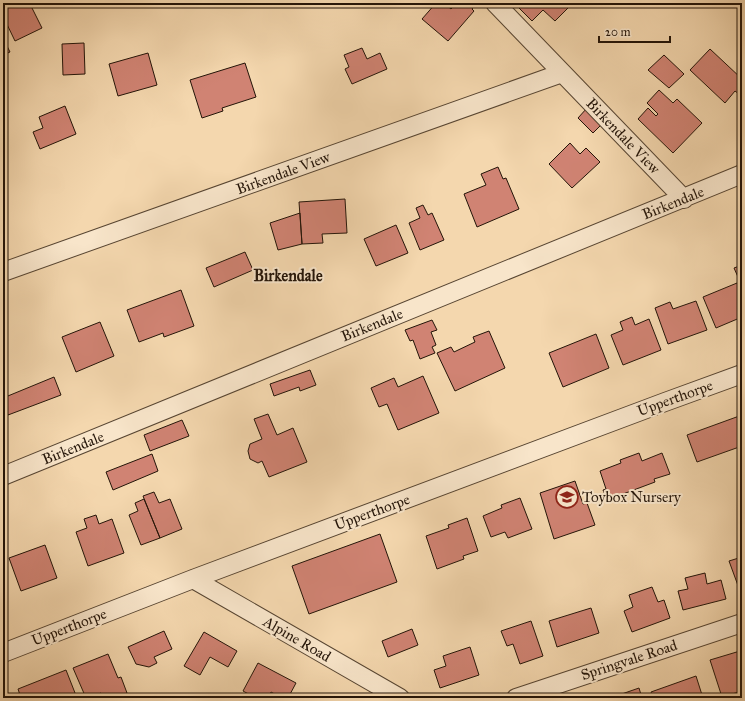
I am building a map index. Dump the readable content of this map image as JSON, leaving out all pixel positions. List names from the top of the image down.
{
  "streets": {
    "street": [
      "Birkendale View",
      "Birkendale",
      "Upperthorpe",
      "Alpine Road",
      "Springvale Road"
    ]
  },
  "crossings": [
    ["Birkendale View", "Birkendale"],
    ["Upperthorpe", "Alpine Road"]
  ],
  "districts": ["Birkendale"],
  "places": {
    "school or university": ["Toybox Nursery"]
  },
  "scale_bar": "20 m"
}
